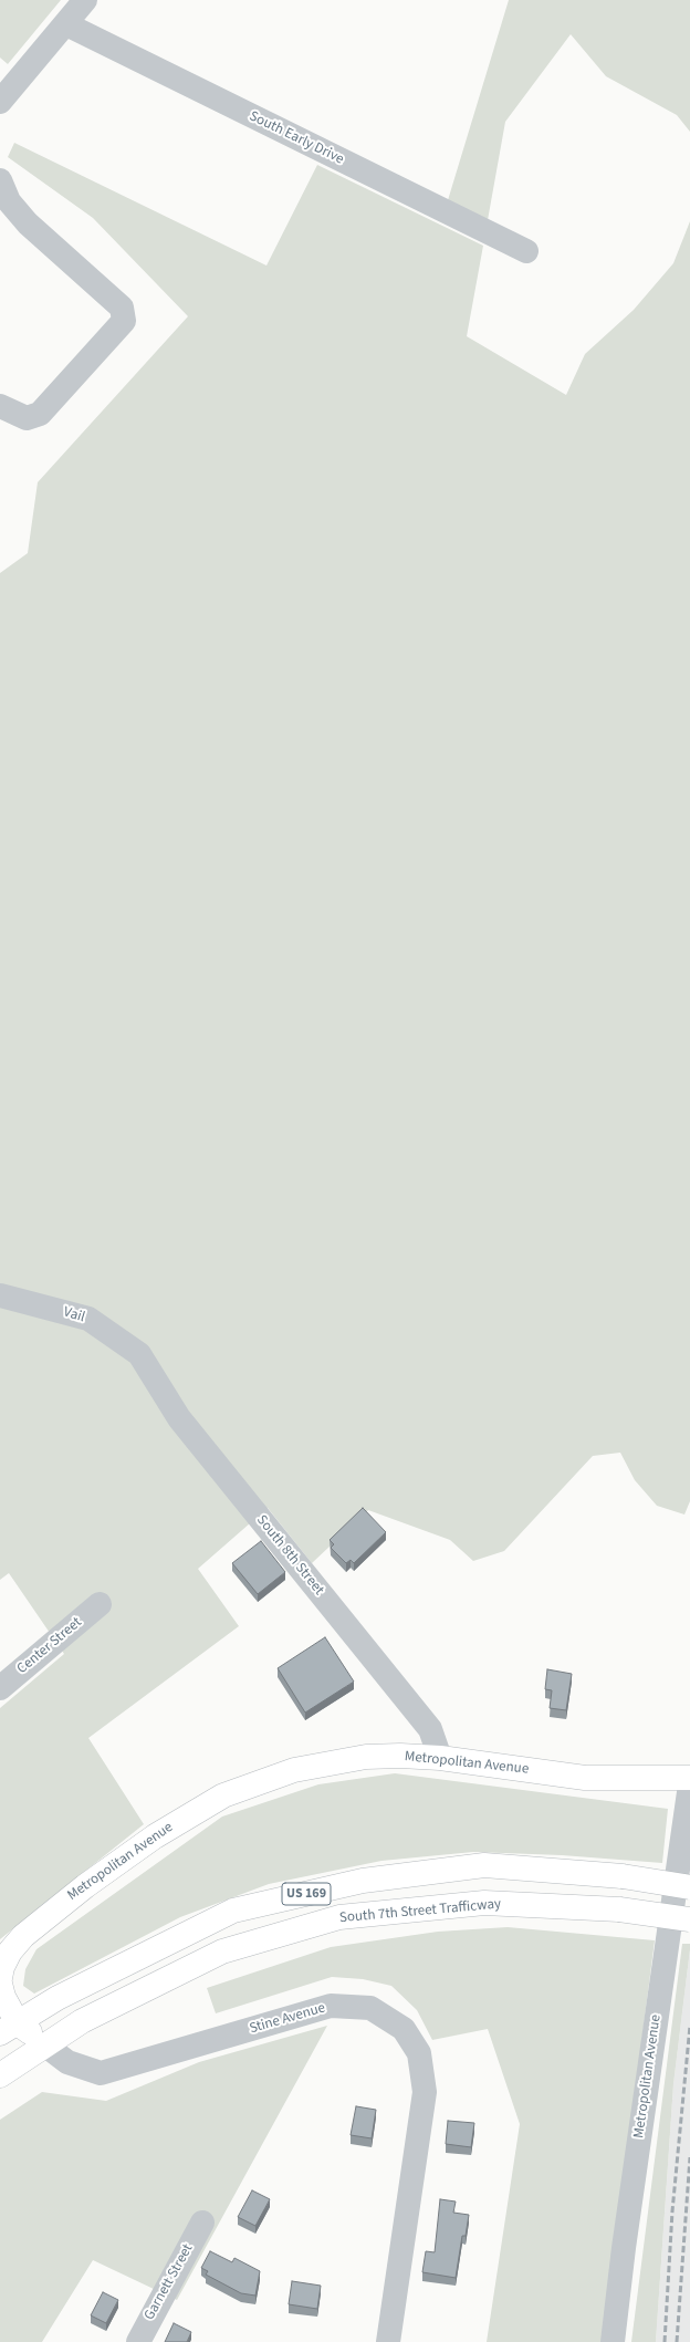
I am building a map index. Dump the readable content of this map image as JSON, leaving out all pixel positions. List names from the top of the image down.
{
  "streets": {
    "main road": ["Metropolitan Avenue", "US 169", "South 7th Street Trafficway"],
    "street": [
      "South Early Drive",
      "Vail",
      "South 8th Street",
      "Center Street",
      "Stine Avenue",
      "Garnett Street"
    ]
  },
  "crossings": [
    ["Vail", "South 8th Street"],
    ["South 8th Street", "Metropolitan Avenue"],
    ["South 7th Street Trafficway", "Stine Avenue"]
  ]
}
